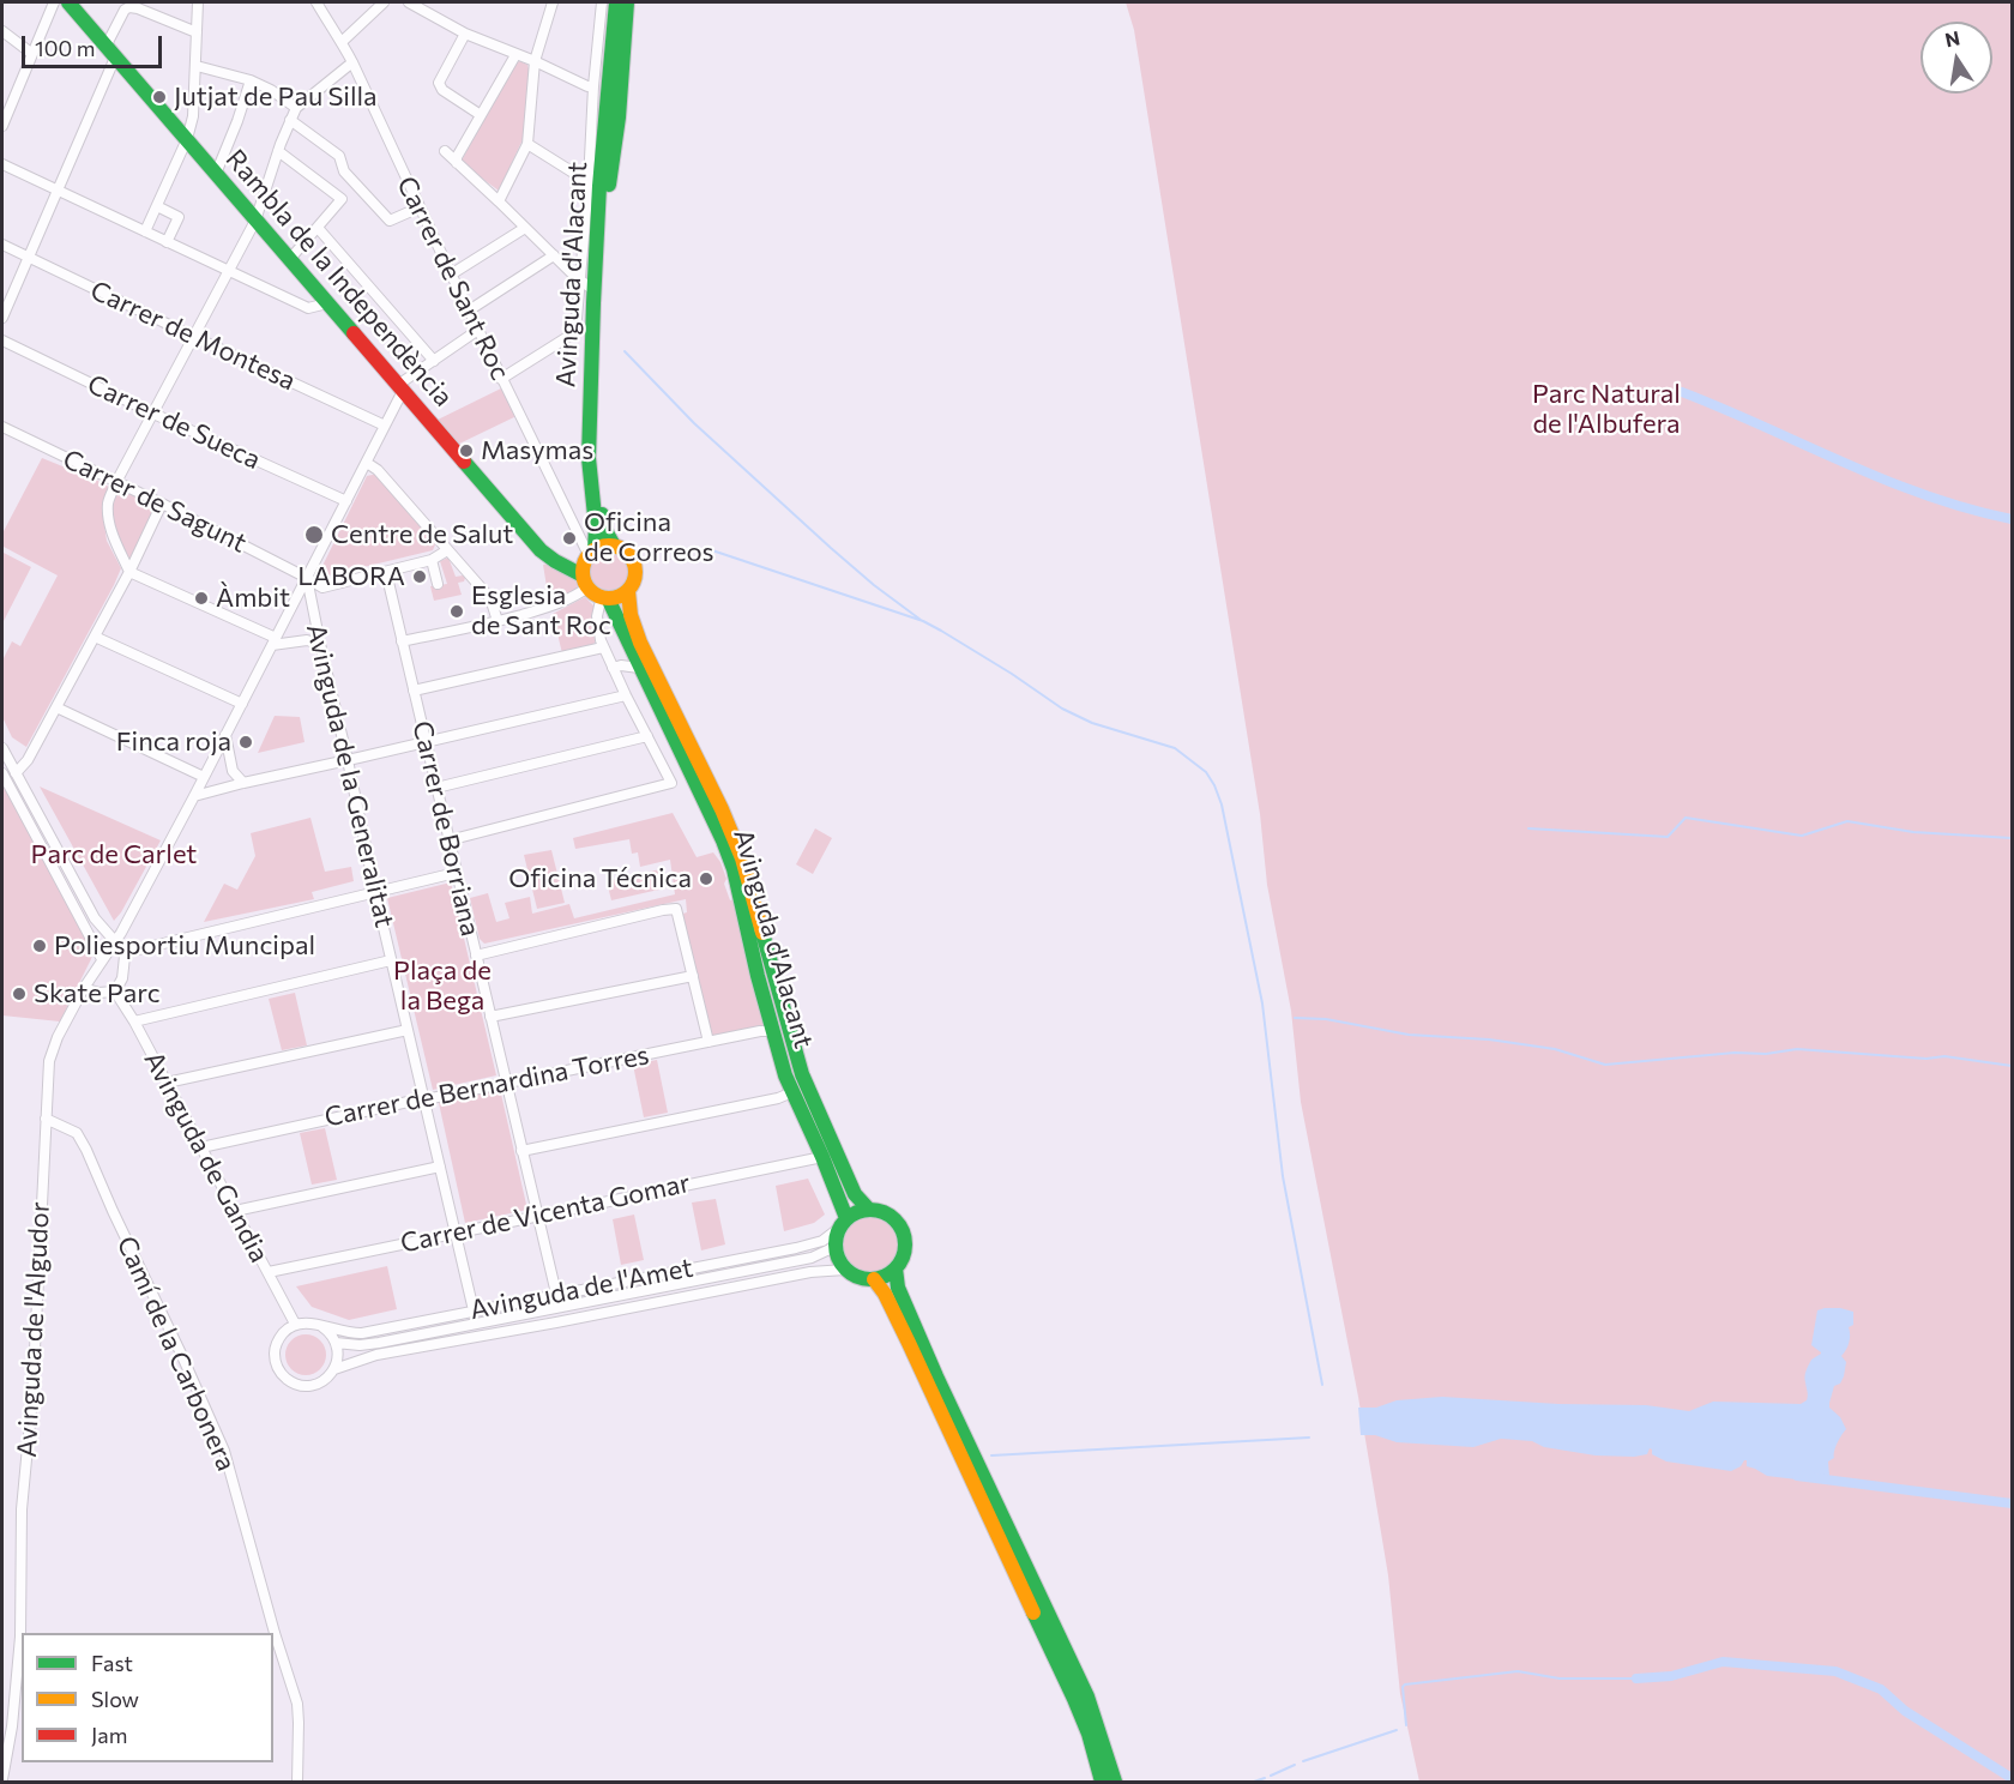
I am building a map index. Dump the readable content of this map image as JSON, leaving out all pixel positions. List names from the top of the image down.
{
  "streets": {
    "main road": ["Avinguda d'Alacant", "Rambla de la Independència"],
    "street": [
      "Carrer de Sant Roc",
      "Carrer de Montesa",
      "Carrer de Sueca",
      "Carrer de Sagunt",
      "Avinguda de la Generalitat",
      "Carrer de Borriana",
      "Carrer de Bernardina Torres",
      "Avinguda de Gandia",
      "Carrer de Vicenta Gomar",
      "Avinguda de l'Amet",
      "Avinguda de l'Algudor",
      "Camí de la Carbonera"
    ]
  },
  "crossings": [
    ["Avinguda d'Alacant", "Rambla de la Independència"],
    ["Avinguda d'Alacant", "Carrer de Sant Roc"],
    ["Avinguda d'Alacant", "Carrer de Bernardina Torres"],
    ["Avinguda d'Alacant", "Carrer de Vicenta Gomar"],
    ["Avinguda d'Alacant", "Avinguda de l'Amet"],
    ["Rambla de la Independència", "Carrer de Sant Roc"],
    ["Rambla de la Independència", "Avinguda de l'Algudor"],
    ["Carrer de Montesa", "Avinguda de l'Algudor"],
    ["Carrer de Sueca", "Avinguda de l'Algudor"],
    ["Carrer de Sagunt", "Avinguda de la Generalitat"],
    ["Carrer de Sagunt", "Carrer de Borriana"],
    ["Carrer de Sagunt", "Avinguda de l'Algudor"],
    ["Avinguda de la Generalitat", "Carrer de Bernardina Torres"],
    ["Avinguda de la Generalitat", "Carrer de Vicenta Gomar"],
    ["Avinguda de la Generalitat", "Avinguda de l'Amet"],
    ["Avinguda de la Generalitat", "Avinguda de l'Algudor"],
    ["Carrer de Borriana", "Carrer de Bernardina Torres"],
    ["Carrer de Borriana", "Carrer de Vicenta Gomar"],
    ["Carrer de Borriana", "Avinguda de l'Amet"],
    ["Carrer de Bernardina Torres", "Avinguda de Gandia"],
    ["Avinguda de Gandia", "Carrer de Vicenta Gomar"],
    ["Avinguda de Gandia", "Avinguda de l'Amet"],
    ["Avinguda de l'Algudor", "Camí de la Carbonera"]
  ],
  "parks": ["Parc Natural de l'Albufera", "Parc de Carlet", "Plaça de la Bega"],
  "places": [
    "Jutjat de Pau Silla",
    "Masymas",
    "Centre de Salut",
    "Oficina de Correos",
    "LABORA",
    "Àmbit",
    "Esglesia de Sant Roc",
    "Finca roja",
    "Oficina Técnica",
    "Poliesportiu Muncipal",
    "Skate Parc"
  ],
  "legend": ["Fast", "Slow", "Jam"],
  "scale_bar": "100 m",
  "north": "top"
}
